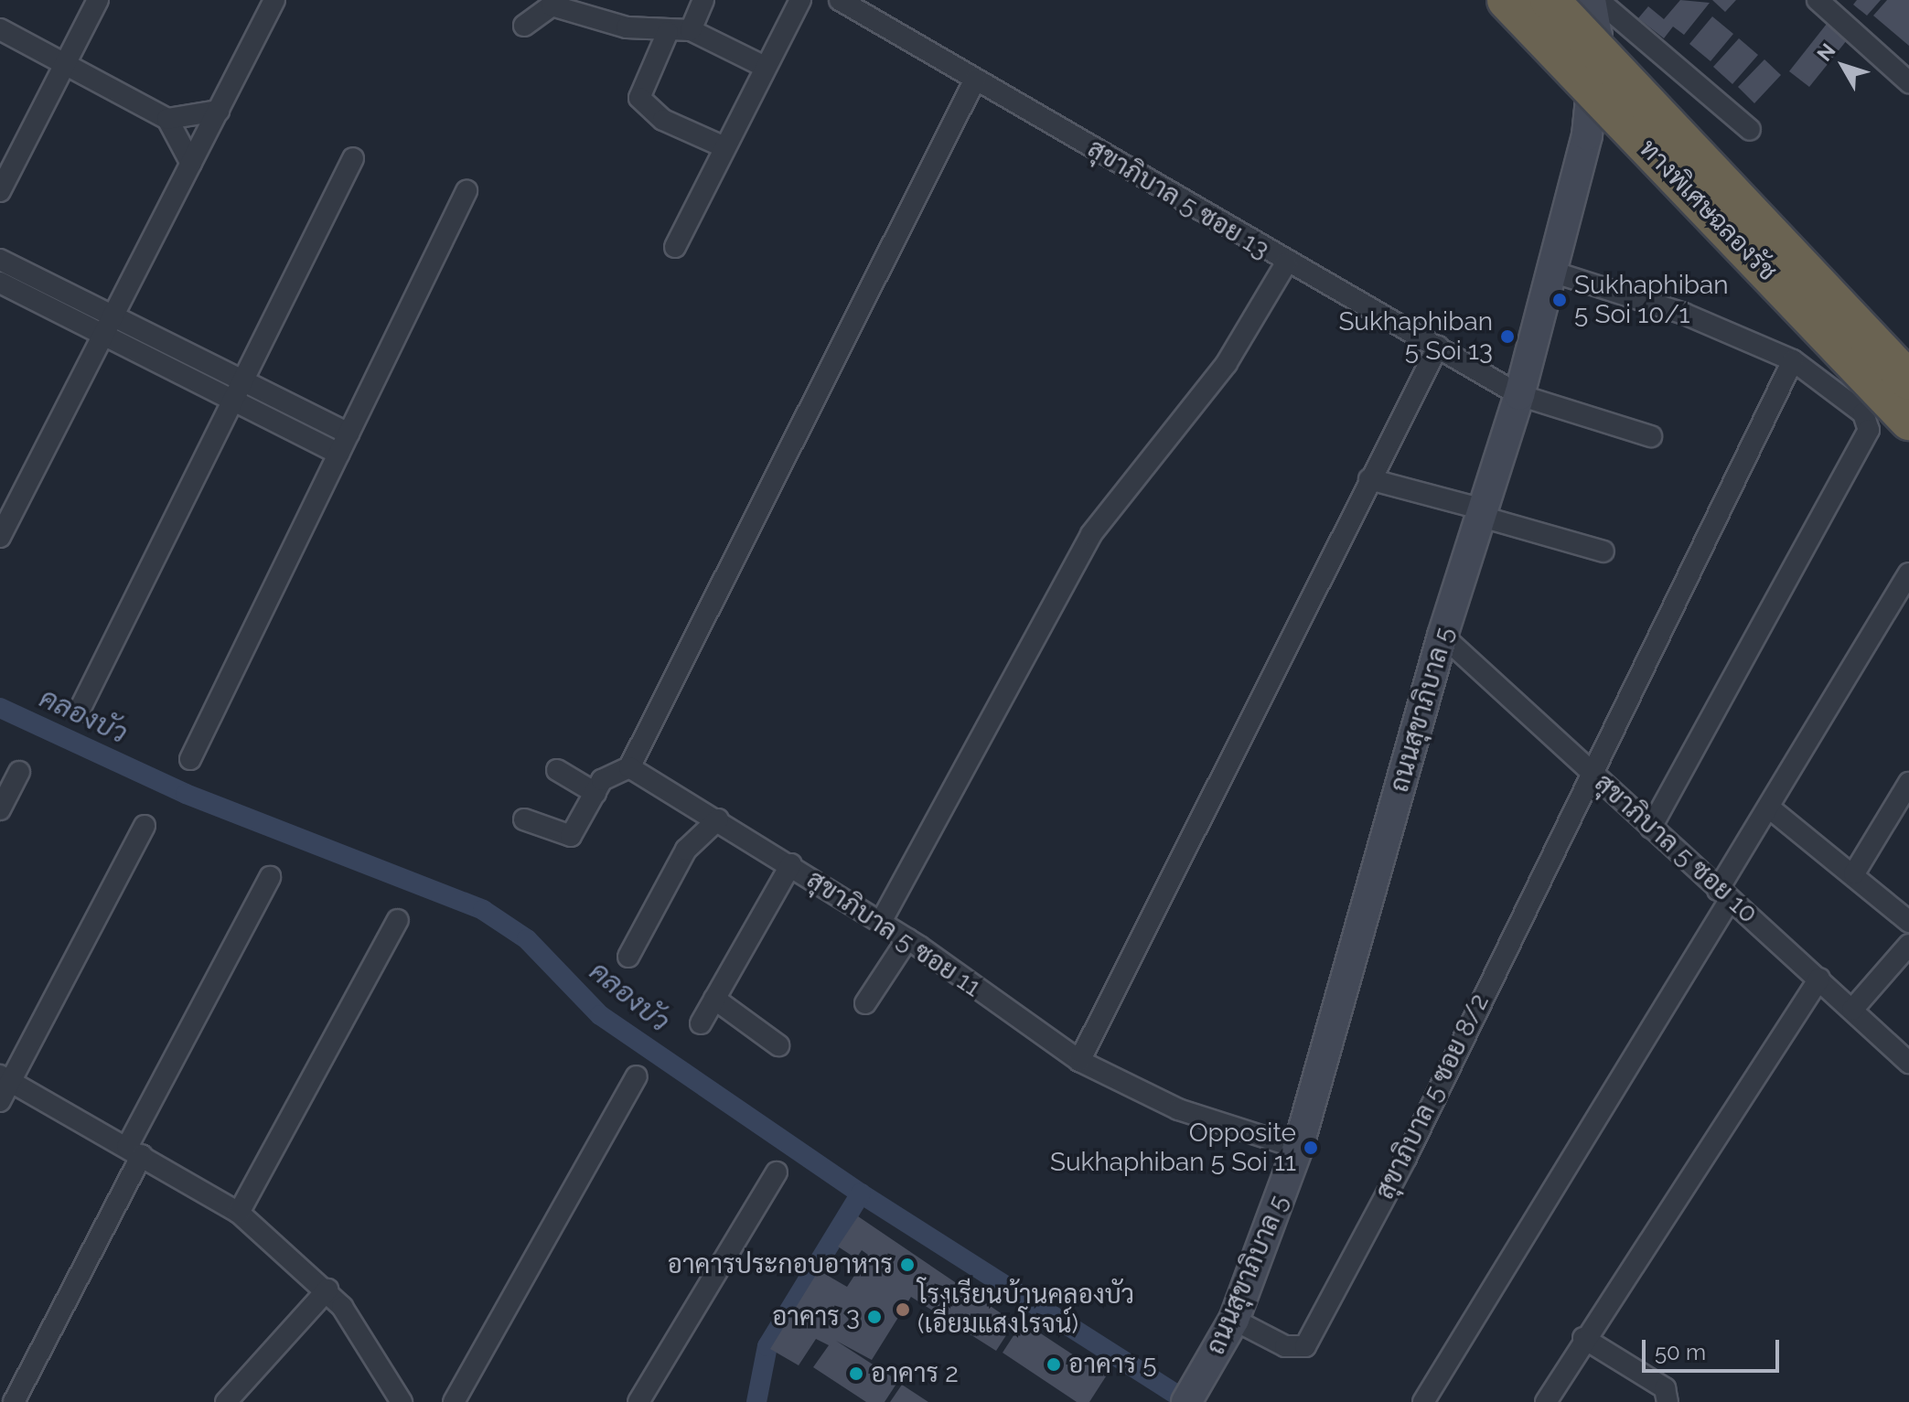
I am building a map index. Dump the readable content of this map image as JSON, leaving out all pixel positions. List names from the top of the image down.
{
  "streets": {
    "highway": ["ทางพิเศษฉลองรัช"],
    "street": [
      "สุขาภิบาล 5 ซอย 13",
      "ถนนสุขาภิบาล 5",
      "สุขาภิบาล 5 ซอย 10",
      "สุขาภิบาล 5 ซอย 11",
      "สุขาภิบาล 5 ซอย 8/2"
    ]
  },
  "crossings": [
    ["สุขาภิบาล 5 ซอย 13", "ถนนสุขาภิบาล 5"],
    ["ถนนสุขาภิบาล 5", "สุขาภิบาล 5 ซอย 10"],
    ["ถนนสุขาภิบาล 5", "สุขาภิบาล 5 ซอย 11"],
    ["ถนนสุขาภิบาล 5", "สุขาภิบาล 5 ซอย 8/2"],
    ["สุขาภิบาล 5 ซอย 10", "สุขาภิบาล 5 ซอย 8/2"]
  ],
  "water": ["คลองบัว"],
  "places": [
    "Sukhaphiban 5 Soi 10/1",
    "Sukhaphiban 5 Soi 13",
    "Opposite Sukhaphiban 5 Soi 11",
    "อาคารประกอบอาหาร",
    "โรงเรียนบ้านคลองบัว (เอี่ยมแสงโรจน์)",
    "อาคาร 3",
    "อาคาร 5",
    "อาคาร 2"
  ],
  "scale_bar": "50 m",
  "north": "top left"
}
